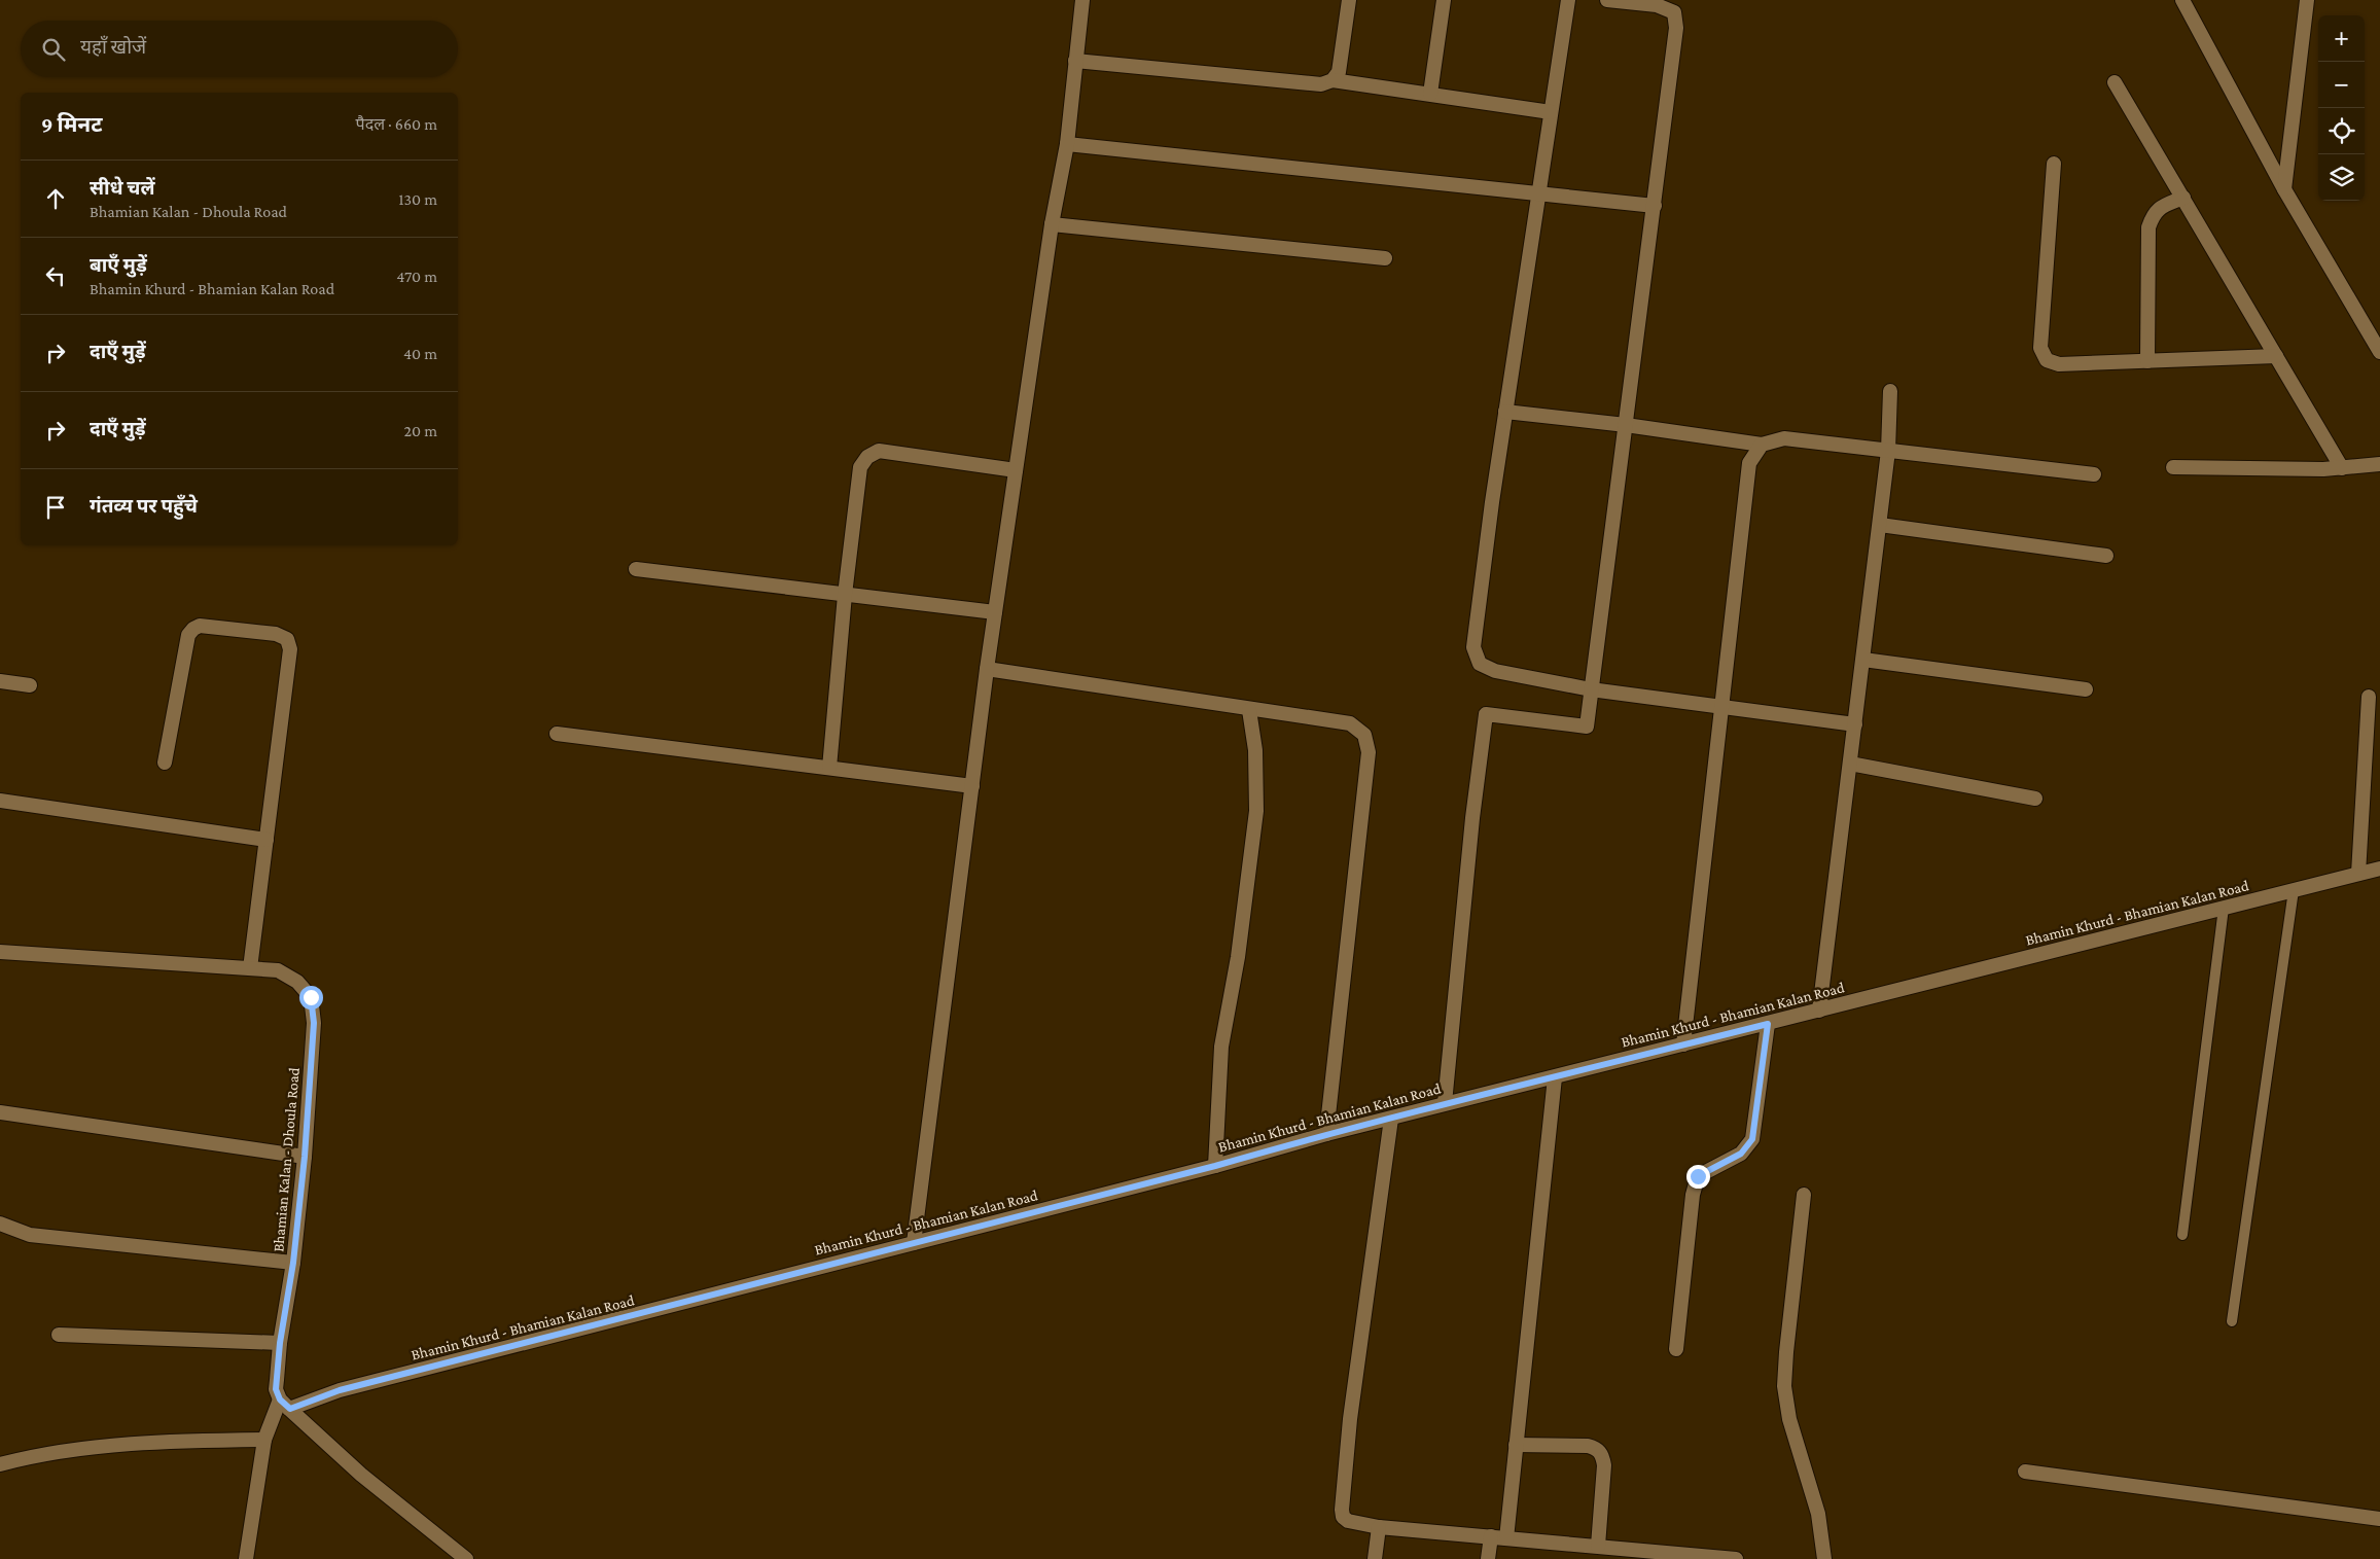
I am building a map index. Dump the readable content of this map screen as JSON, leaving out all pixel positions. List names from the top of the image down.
{
  "streets": {
    "street": ["Bhamin Khurd - Bhamian Kalan Road", "Bhamian Kalan - Dhoula Road"]
  },
  "crossings": [
    ["Bhamin Khurd - Bhamian Kalan Road", "Bhamian Kalan - Dhoula Road"]
  ],
  "page": {
    "map_buttons": ["+", "−"],
    "search": "यहाँ खोजें",
    "heading": ["9 मिनट", "पैदल · 660 m"],
    "list": [
      ["सीधे चलें", "Bhamian Kalan - Dhoula Road", "130 m"],
      ["बाएँ मुड़ें", "Bhamin Khurd - Bhamian Kalan Road", "470 m"],
      ["दाएँ मुड़ें", "40 m"],
      ["दाएँ मुड़ें", "20 m"],
      "गंतव्य पर पहुँचे"
    ]
  }
}
